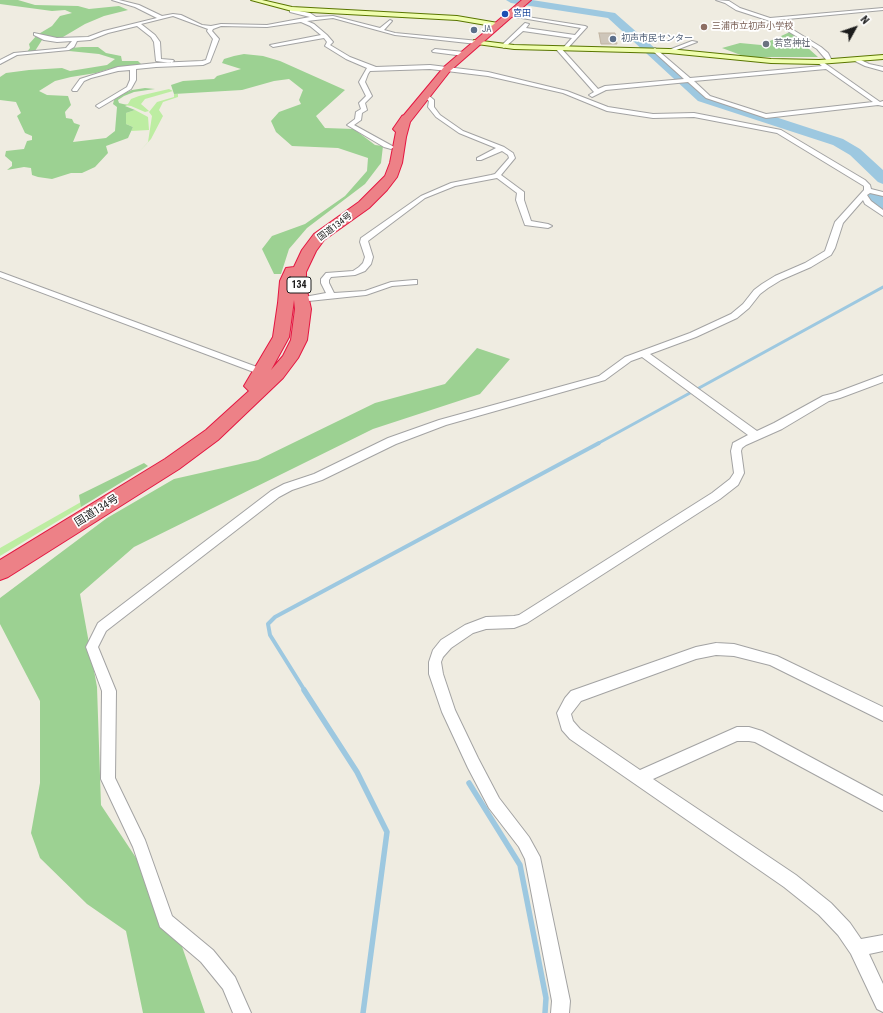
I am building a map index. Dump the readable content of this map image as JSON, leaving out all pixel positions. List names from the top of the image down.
{
  "streets": {
    "highway": ["国道134号", "134"]
  },
  "places": [
    "宮田",
    "三浦市立初声小学校",
    "JA",
    "初声市民センター",
    "若宮神社"
  ],
  "north": "top right"
}
